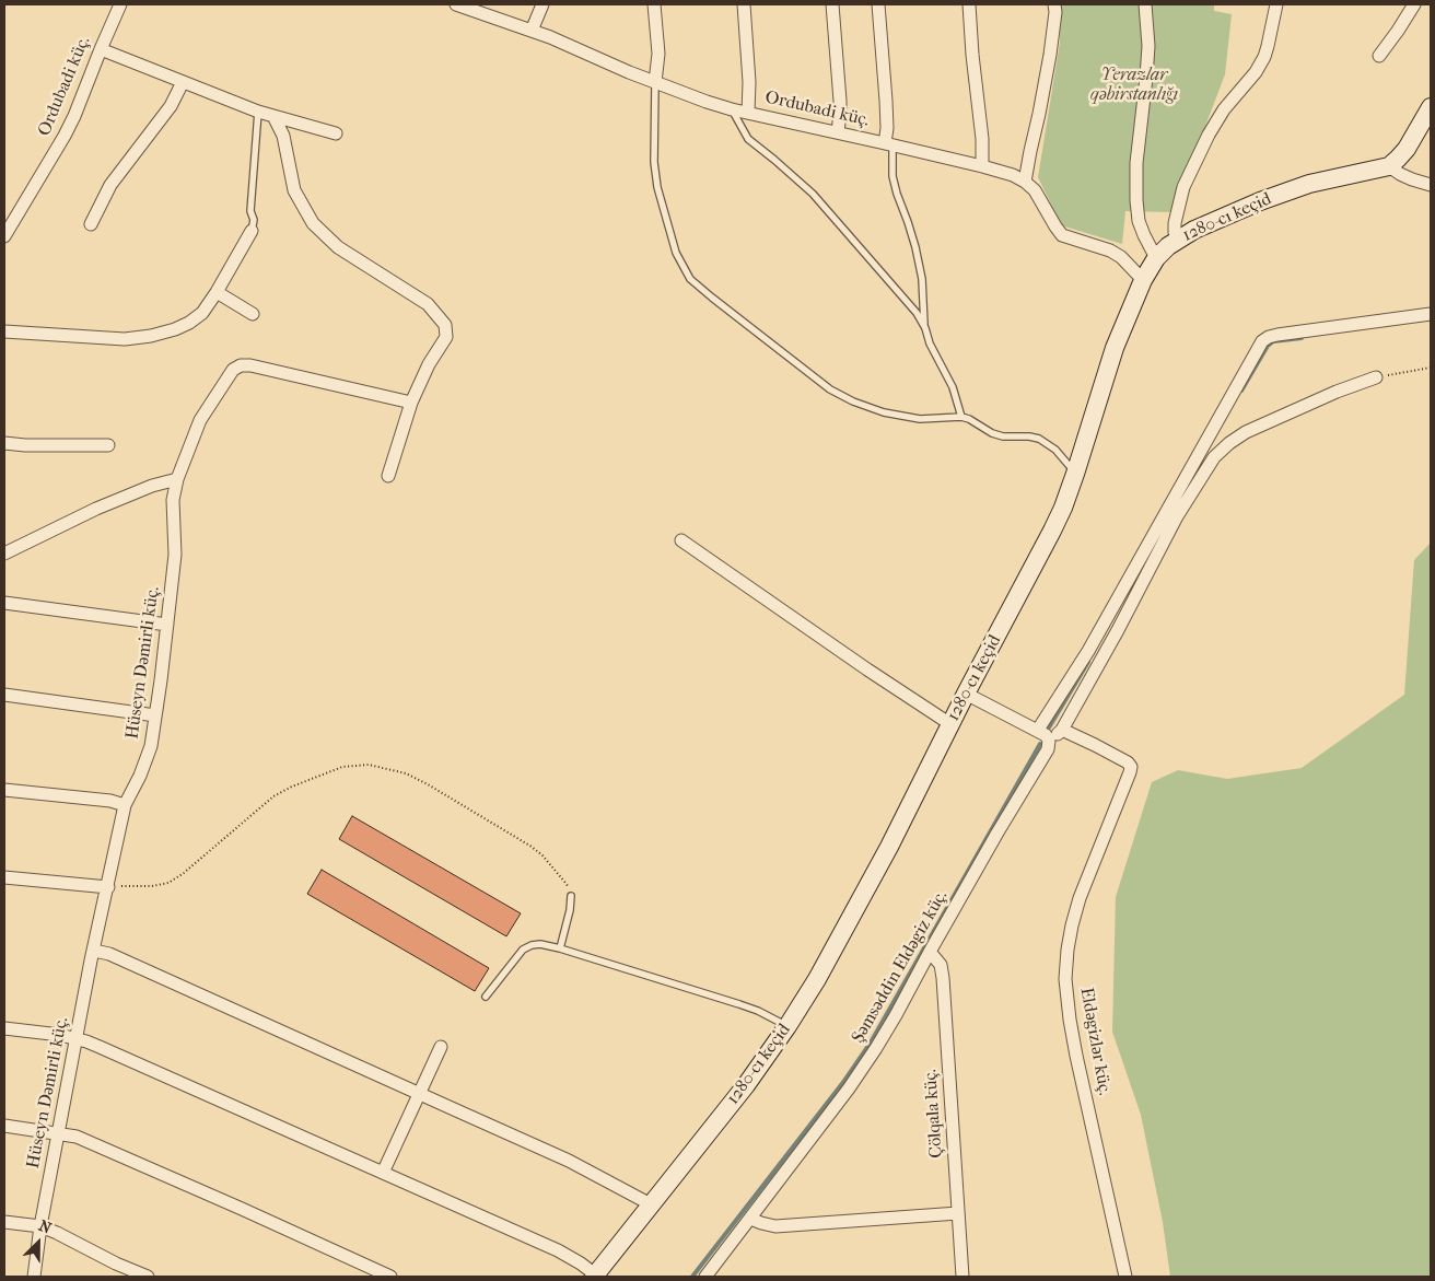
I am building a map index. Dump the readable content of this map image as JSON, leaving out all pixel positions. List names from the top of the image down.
{
  "streets": {
    "street": [
      "Ordubadi küç.",
      "1280-cı keçid",
      "Hüseyn Dəmirli küç.",
      "Şəmsəddin Eldəgiz küç.",
      "Eldəgizlər küç.",
      "Çölqala küç."
    ]
  },
  "crossings": [
    ["Şəmsəddin Eldəgiz küç.", "Çölqala küç."]
  ],
  "parks": ["Yerazlar qəbirstanlığı"],
  "north": "top right"
}
